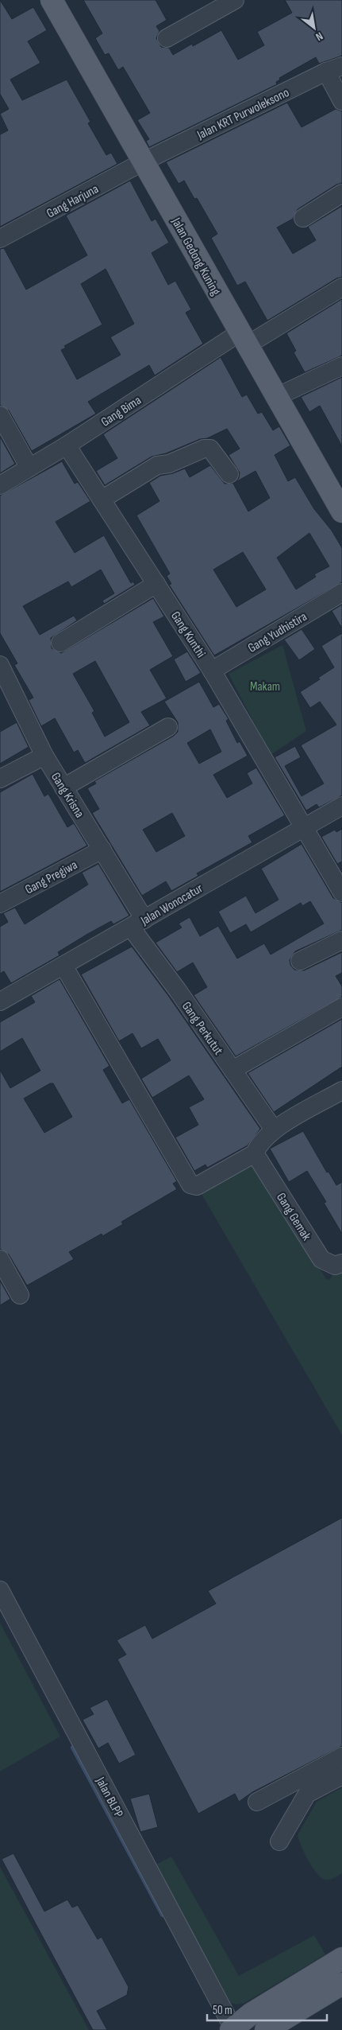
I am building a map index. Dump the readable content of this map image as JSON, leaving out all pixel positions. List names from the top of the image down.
{
  "streets": {
    "main road": ["Jalan Gedong Kuning"],
    "street": [
      "Jalan KRT Purwoleksono",
      "Gang Harjuna",
      "Gang Bima",
      "Gang Yudhistira",
      "Gang Kunthi",
      "Gang Krisna",
      "Gang Pregiwa",
      "Jalan Wonocatur",
      "Gang Perkutut",
      "Gang Gemak",
      "Jalan BLPP"
    ]
  },
  "crossings": [
    ["Jalan KRT Purwoleksono", "Gang Harjuna"],
    ["Jalan KRT Purwoleksono", "Jalan Gedong Kuning"],
    ["Gang Harjuna", "Jalan Gedong Kuning"],
    ["Jalan Gedong Kuning", "Gang Bima"],
    ["Gang Bima", "Gang Kunthi"],
    ["Gang Yudhistira", "Gang Kunthi"],
    ["Gang Kunthi", "Jalan Wonocatur"],
    ["Gang Krisna", "Gang Pregiwa"],
    ["Gang Krisna", "Jalan Wonocatur"],
    ["Gang Krisna", "Gang Perkutut"],
    ["Jalan Wonocatur", "Gang Perkutut"]
  ],
  "parks": ["Makam"],
  "scale_bar": "50 m",
  "north": "bottom right"
}
